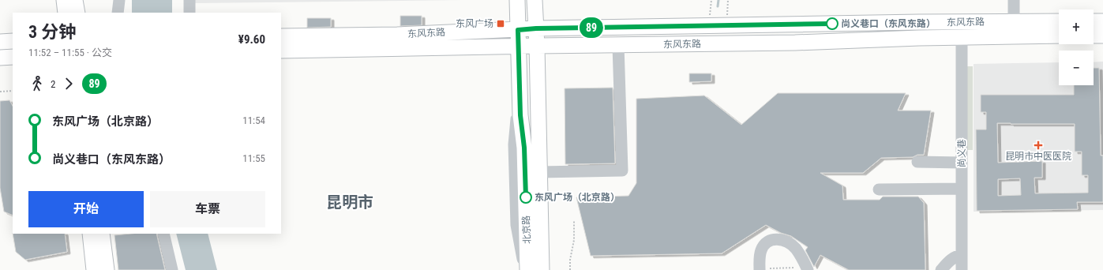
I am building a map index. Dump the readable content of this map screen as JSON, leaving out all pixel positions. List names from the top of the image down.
{
  "streets": {
    "main road": ["东风东路", "北京路"],
    "street": ["尚义巷"]
  },
  "crossings": [
    ["东风东路", "尚义巷"],
    ["东风东路", "北京路"]
  ],
  "districts": ["昆明市"],
  "places": {
    "transit": ["东风广场"],
    "other": ["尚义巷口（东风东路）", "东风广场（北京路）"],
    "health": ["昆明市中医医院"]
  },
  "lines": ["bus line 89"],
  "page": {
    "on_map": "89",
    "map_buttons": ["+", "−"],
    "heading": ["3 分钟", "11:52 – 11:55 · 公交", "¥9.60"],
    "legs": ["2", "89"],
    "list": [
      {
        "name": "东风广场（北京路）",
        "value": "11:54"
      },
      {
        "name": "尚义巷口（东风东路）",
        "value": "11:55"
      }
    ],
    "buttons": ["开始", "车票"]
  }
}
